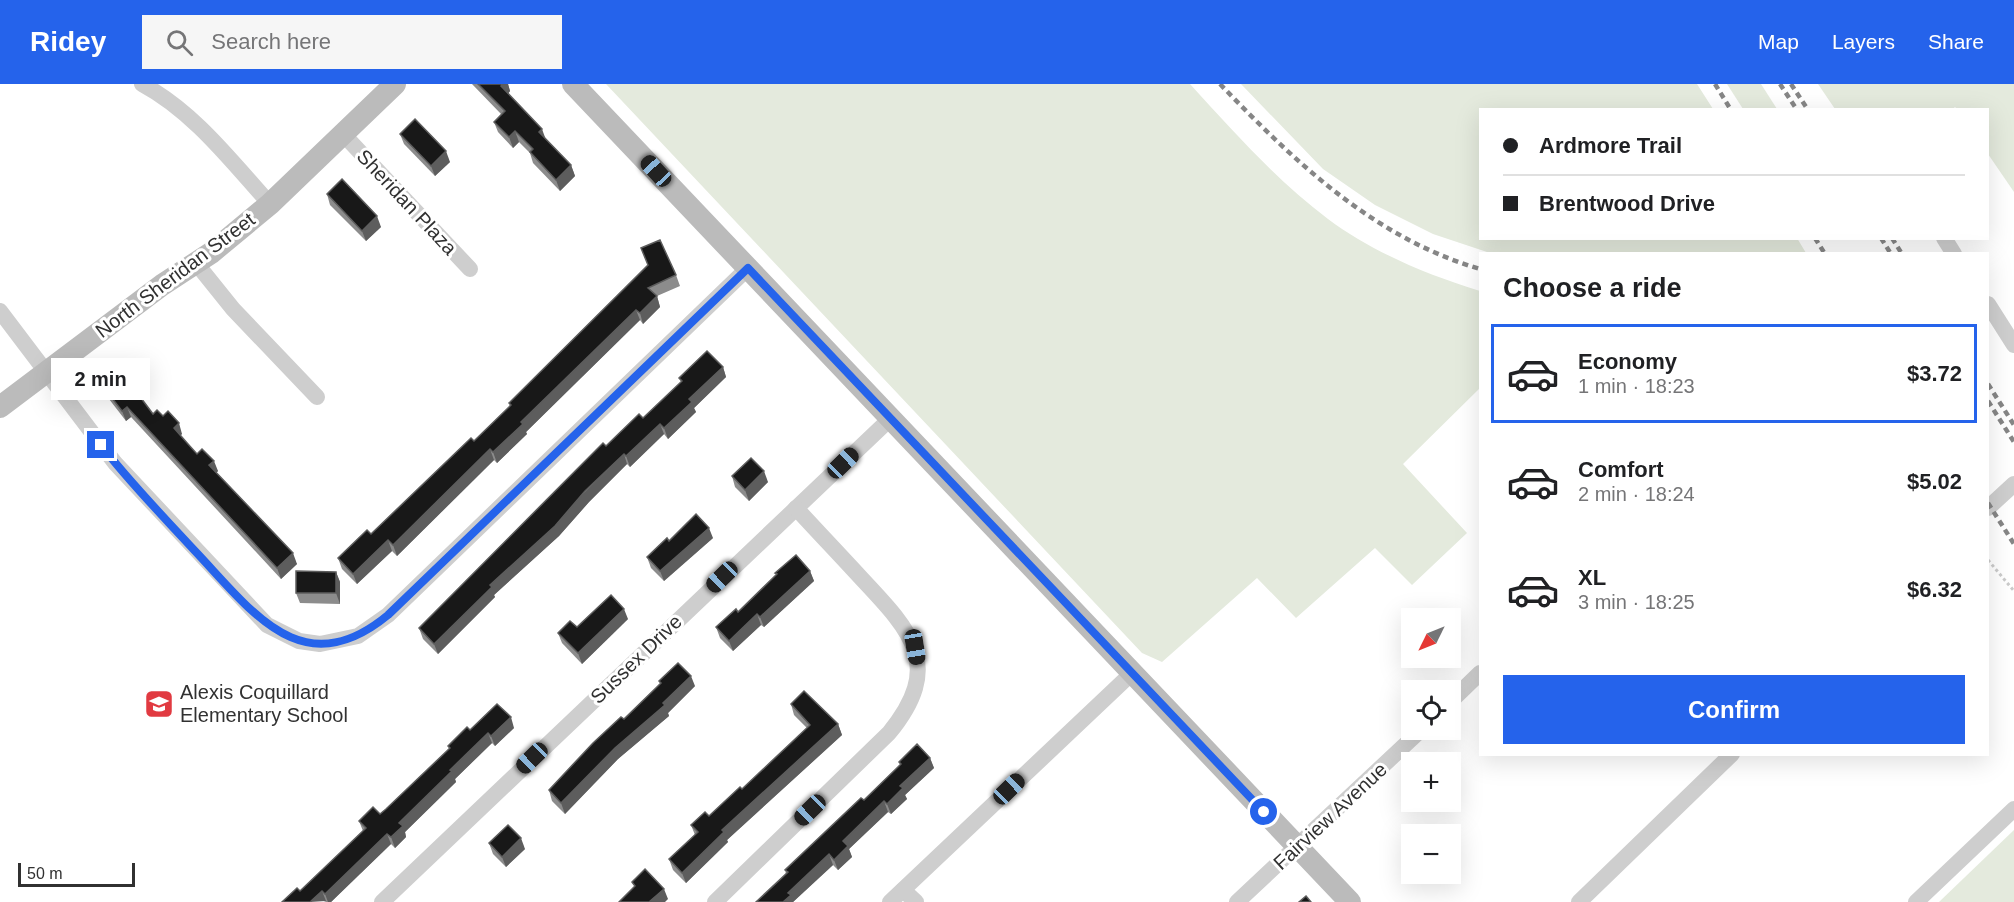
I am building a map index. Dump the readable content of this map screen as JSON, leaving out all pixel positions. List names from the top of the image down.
{
  "streets": {
    "street": [
      "Sheridan Plaza",
      "North Sheridan Street",
      "Sussex Drive",
      "Fairview Avenue"
    ]
  },
  "crossings": [
    ["Sheridan Plaza", "North Sheridan Street"]
  ],
  "places": {
    "school or university": ["Alexis Coquillard Elementary School"]
  },
  "scale_bar": "50 m",
  "north": "bottom left",
  "page": {
    "header": "Ridey",
    "search": "Search here",
    "nav": ["Map", "Layers", "Share"],
    "banner": ["Ardmore Trail", "Brentwood Drive"],
    "heading": "Choose a ride",
    "list": [
      {
        "name": "Economy",
        "note": "1 min · 18:23",
        "value": "$3.72"
      },
      {
        "name": "Comfort",
        "note": "2 min · 18:24",
        "value": "$5.02"
      },
      {
        "name": "XL",
        "note": "3 min · 18:25",
        "value": "$6.32"
      }
    ],
    "bubble": "2 min",
    "map_buttons": ["+", "−"],
    "buttons": "Confirm",
    "scale": "50 m"
  }
}
